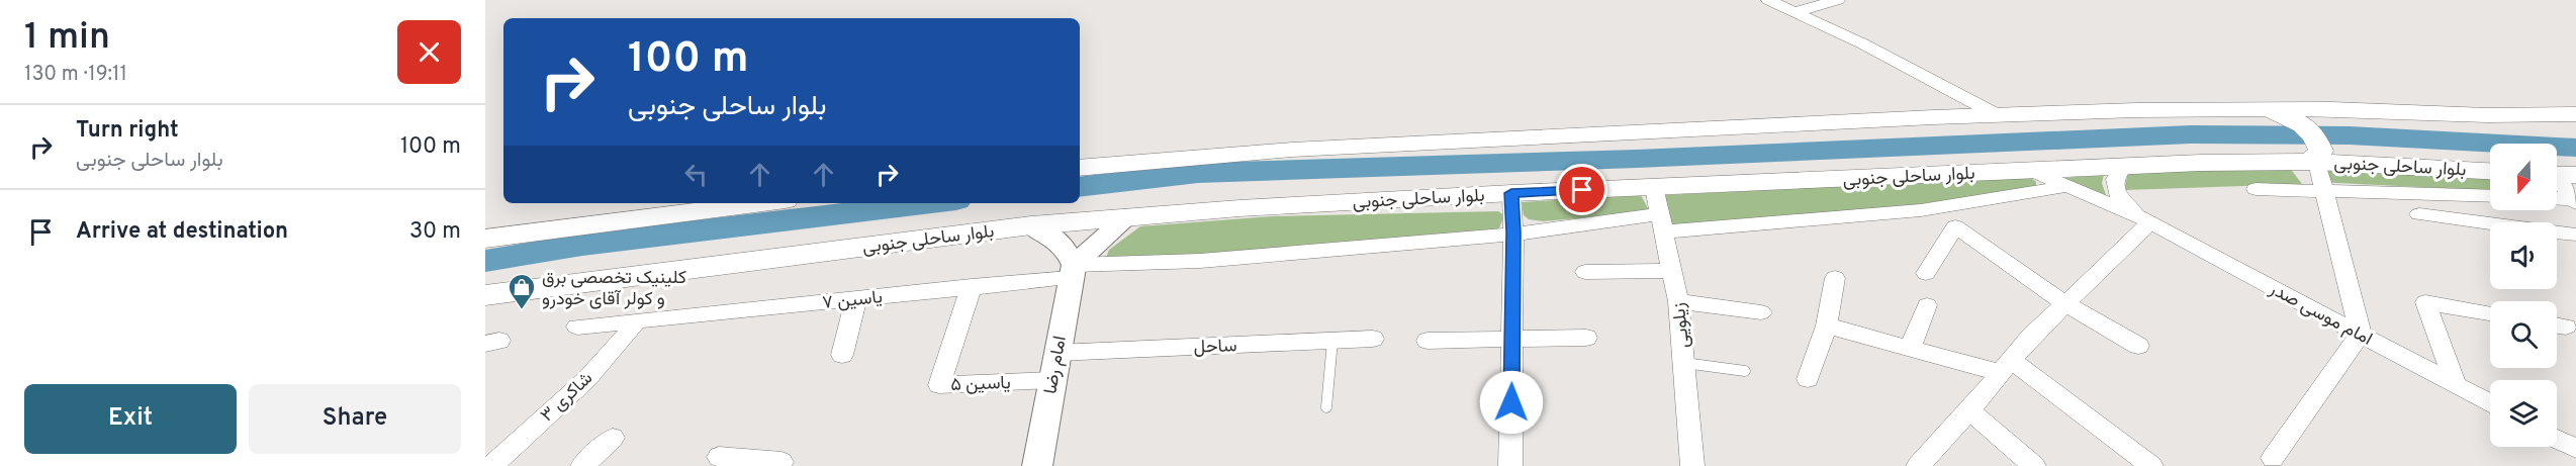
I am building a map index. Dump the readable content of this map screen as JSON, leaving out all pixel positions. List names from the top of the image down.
{
  "streets": {
    "main road": ["بلوار ساحلی جنوبی"],
    "street": [
      "یاسین ۷",
      "امام موسی صدر",
      "زیلویی",
      "ساحل",
      "امام رضا",
      "یاسین ۵",
      "شاکری ۳"
    ]
  },
  "crossings": [
    ["بلوار ساحلی جنوبی", "زیلویی"],
    ["یاسین ۷", "زیلویی"],
    ["یاسین ۷", "امام رضا"],
    ["یاسین ۷", "یاسین ۵"],
    ["یاسین ۷", "شاکری ۳"],
    ["ساحل", "امام رضا"],
    ["امام رضا", "یاسین ۵"]
  ],
  "places": {
    "shop": ["کلینیک تخصصی برق و کولر آقای خودرو"]
  },
  "north": "bottom",
  "page": {
    "heading": ["1 min", "130 m · 19:11"],
    "turn": ["100 m", "بلوار ساحلی جنوبی"],
    "list": [
      {
        "name": "Turn right",
        "note": "بلوار ساحلی جنوبی",
        "value": "100 m"
      },
      {
        "name": "Arrive at destination",
        "value": "30 m"
      }
    ],
    "buttons": ["Exit", "Share"]
  }
}
